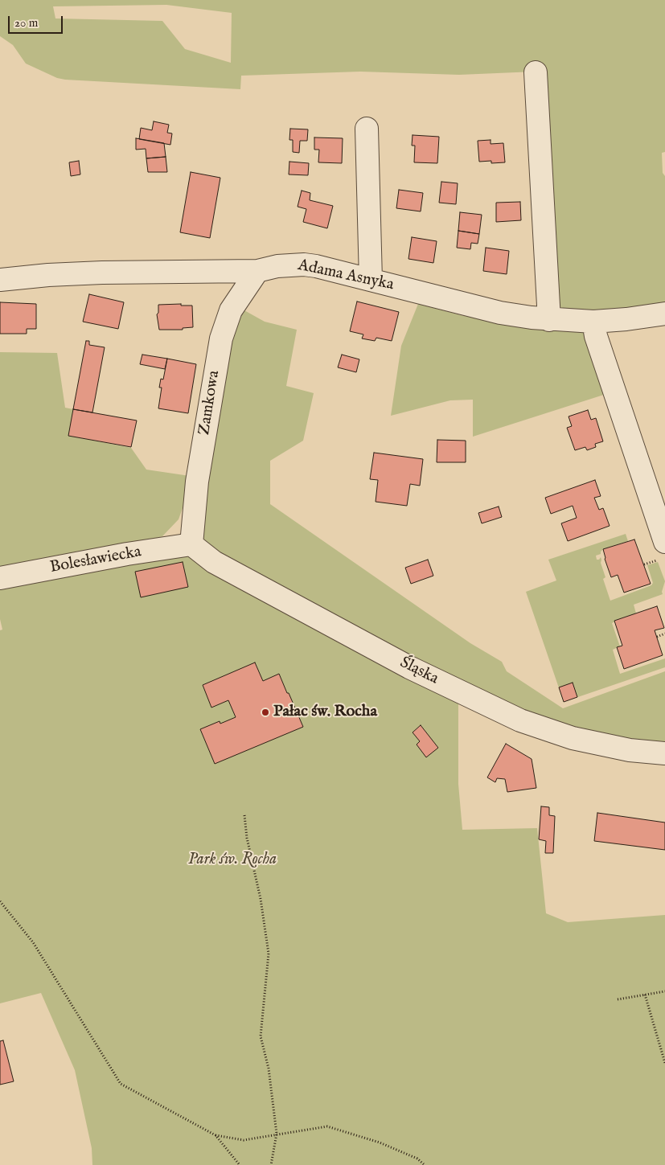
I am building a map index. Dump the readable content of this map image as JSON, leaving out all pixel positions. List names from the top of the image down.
{
  "streets": {
    "street": [
      "Adama Asnyka",
      "Zamkowa",
      "Bolesławiecka",
      "Śląska"
    ]
  },
  "crossings": [
    ["Adama Asnyka", "Zamkowa"],
    ["Zamkowa", "Bolesławiecka"],
    ["Zamkowa", "Śląska"],
    ["Bolesławiecka", "Śląska"]
  ],
  "parks": ["Park św. Rocha"],
  "places": ["Pałac św. Rocha"],
  "scale_bar": "20 m"
}
